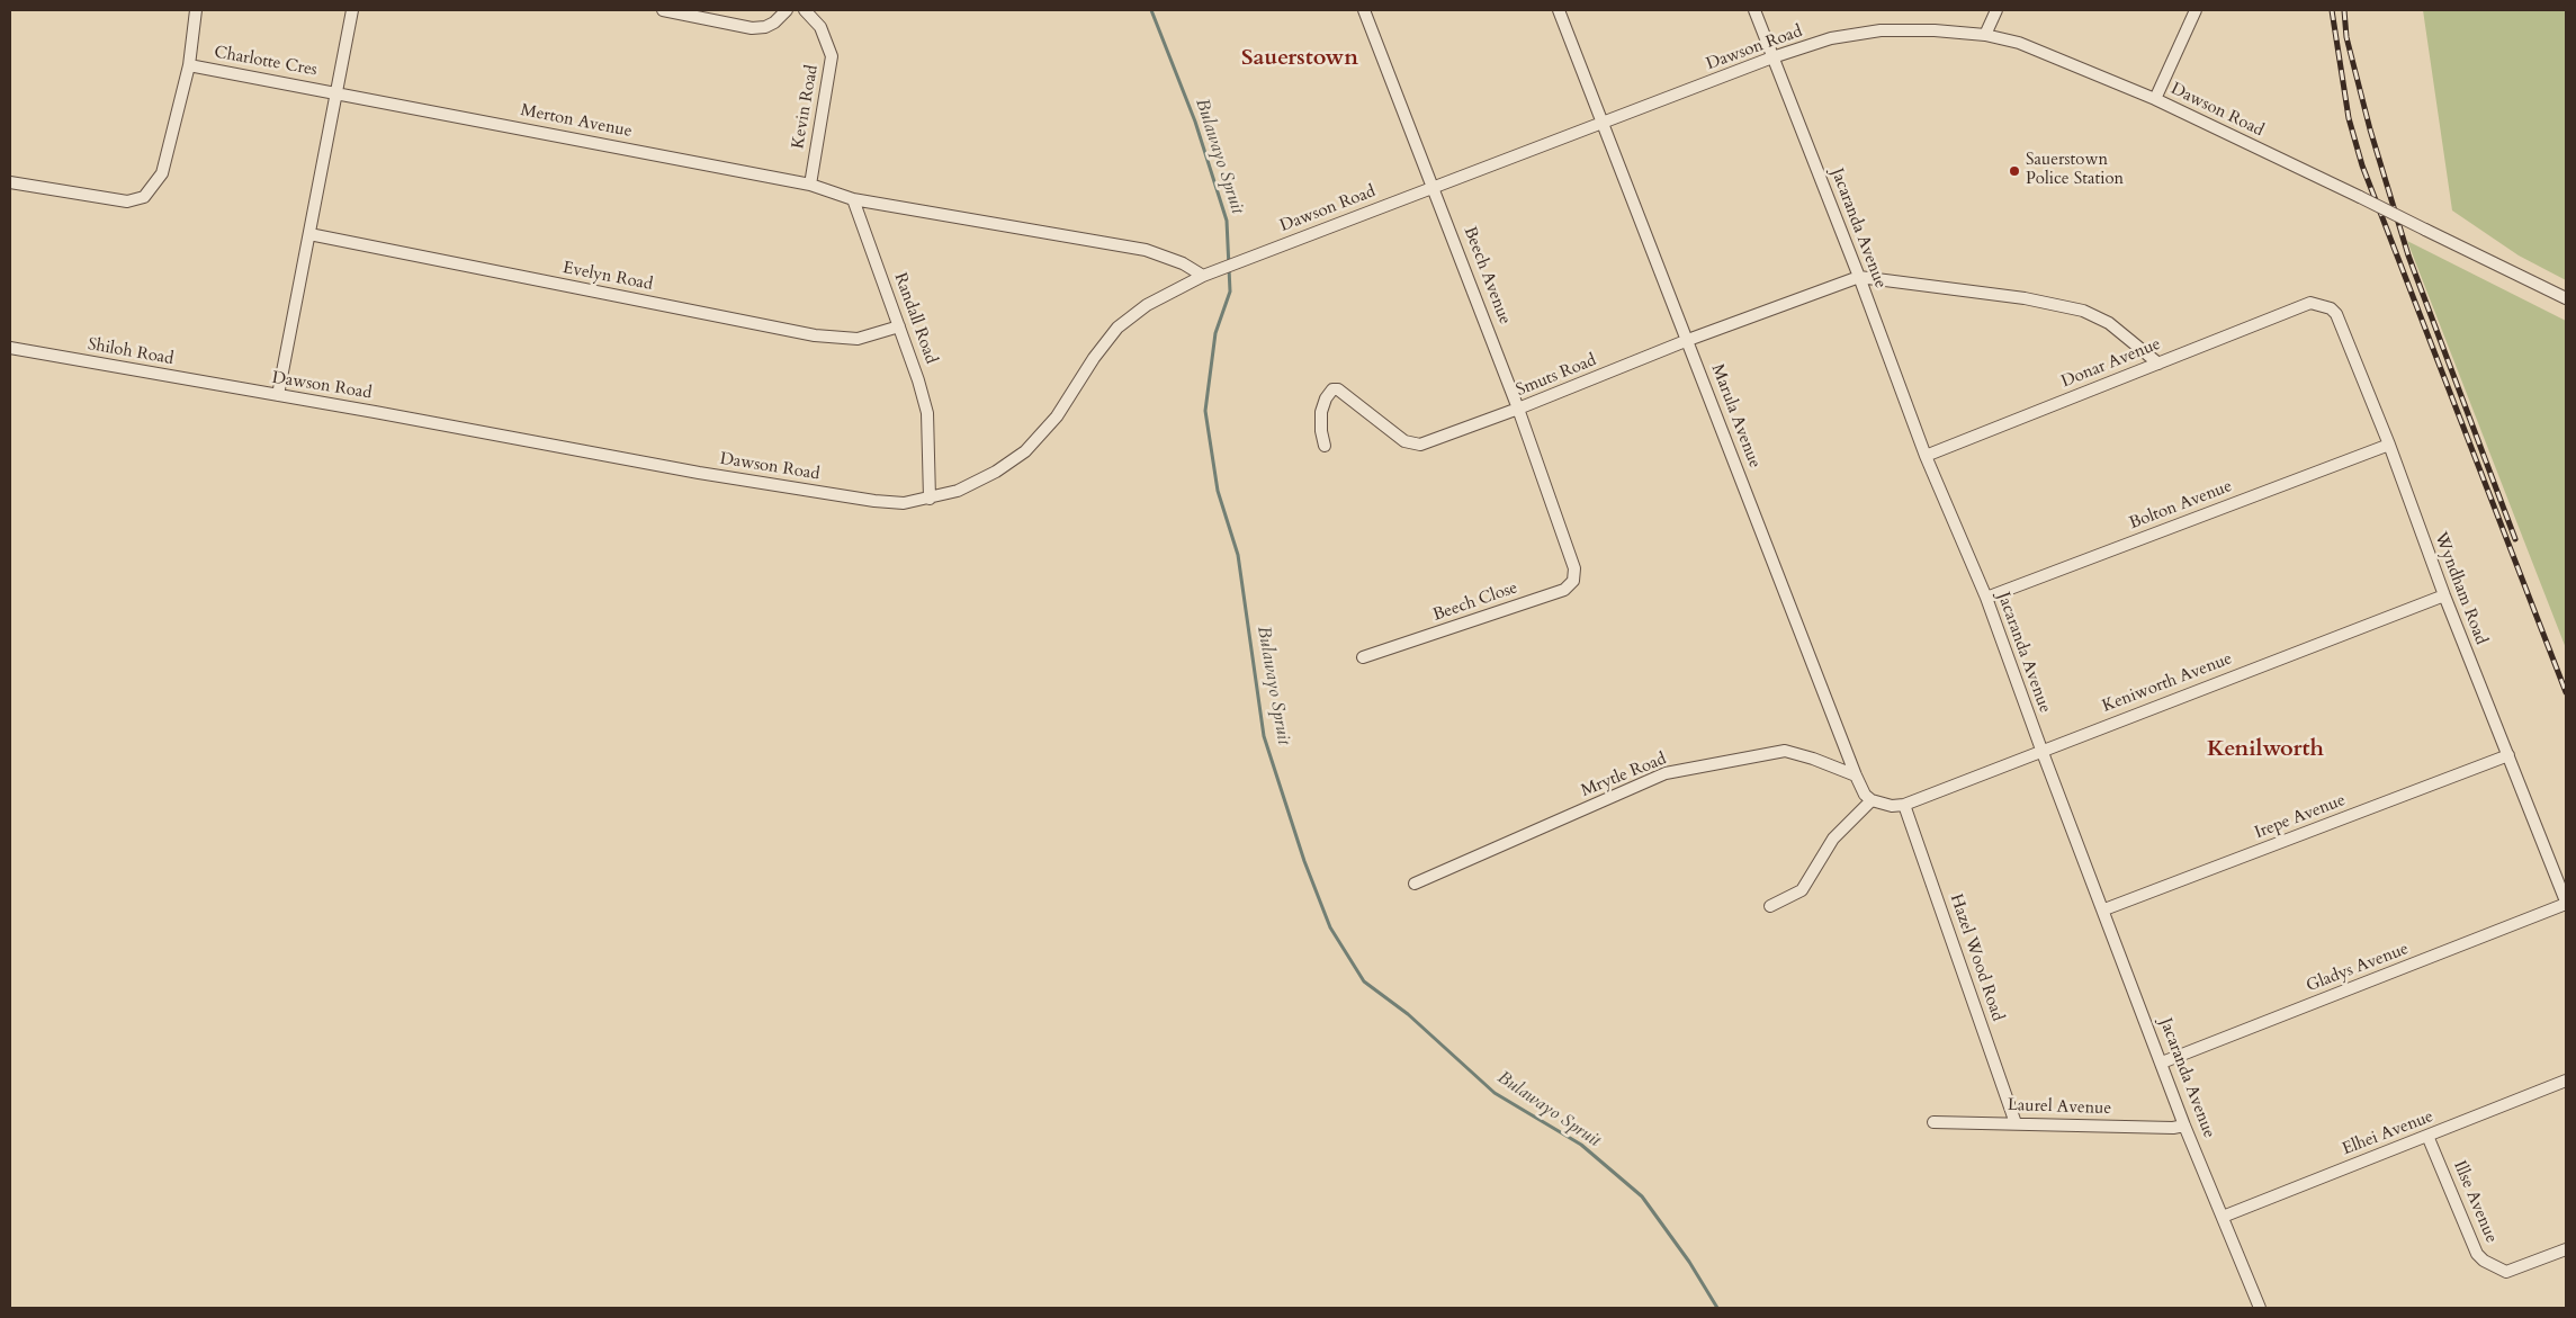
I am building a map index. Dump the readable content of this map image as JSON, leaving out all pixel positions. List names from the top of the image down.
{
  "streets": {
    "street": [
      "Dawson Road",
      "Charlotte Cres",
      "Kevin Road",
      "Merton Avenue",
      "Jacaranda Avenue",
      "Beech Avenue",
      "Evelyn Road",
      "Randall Road",
      "Shiloh Road",
      "Donar Avenue",
      "Smuts Road",
      "Marula Avenue",
      "Bolton Avenue",
      "Wyndham Road",
      "Beech Close",
      "Keniworth Avenue",
      "Mrytle Road",
      "Irepe Avenue",
      "Hazel Wood Road",
      "Gladys Avenue",
      "Laurel Avenue",
      "Elhei Avenue",
      "Illse Avenue"
    ]
  },
  "crossings": [
    ["Dawson Road", "Jacaranda Avenue"],
    ["Dawson Road", "Beech Avenue"],
    ["Dawson Road", "Randall Road"],
    ["Dawson Road", "Shiloh Road"],
    ["Dawson Road", "Marula Avenue"],
    ["Charlotte Cres", "Merton Avenue"],
    ["Kevin Road", "Merton Avenue"],
    ["Jacaranda Avenue", "Donar Avenue"],
    ["Jacaranda Avenue", "Smuts Road"],
    ["Jacaranda Avenue", "Bolton Avenue"],
    ["Jacaranda Avenue", "Keniworth Avenue"],
    ["Jacaranda Avenue", "Irepe Avenue"],
    ["Jacaranda Avenue", "Gladys Avenue"],
    ["Jacaranda Avenue", "Laurel Avenue"],
    ["Jacaranda Avenue", "Elhei Avenue"],
    ["Beech Avenue", "Smuts Road"],
    ["Beech Avenue", "Beech Close"],
    ["Evelyn Road", "Randall Road"],
    ["Donar Avenue", "Wyndham Road"],
    ["Smuts Road", "Marula Avenue"],
    ["Marula Avenue", "Mrytle Road"],
    ["Bolton Avenue", "Wyndham Road"],
    ["Wyndham Road", "Keniworth Avenue"],
    ["Wyndham Road", "Irepe Avenue"],
    ["Wyndham Road", "Gladys Avenue"],
    ["Keniworth Avenue", "Hazel Wood Road"],
    ["Hazel Wood Road", "Laurel Avenue"],
    ["Elhei Avenue", "Illse Avenue"]
  ],
  "districts": ["Sauerstown", "Kenilworth"],
  "water": ["Bulawayo Spruit"],
  "places": ["Sauerstown Police Station"]
}
